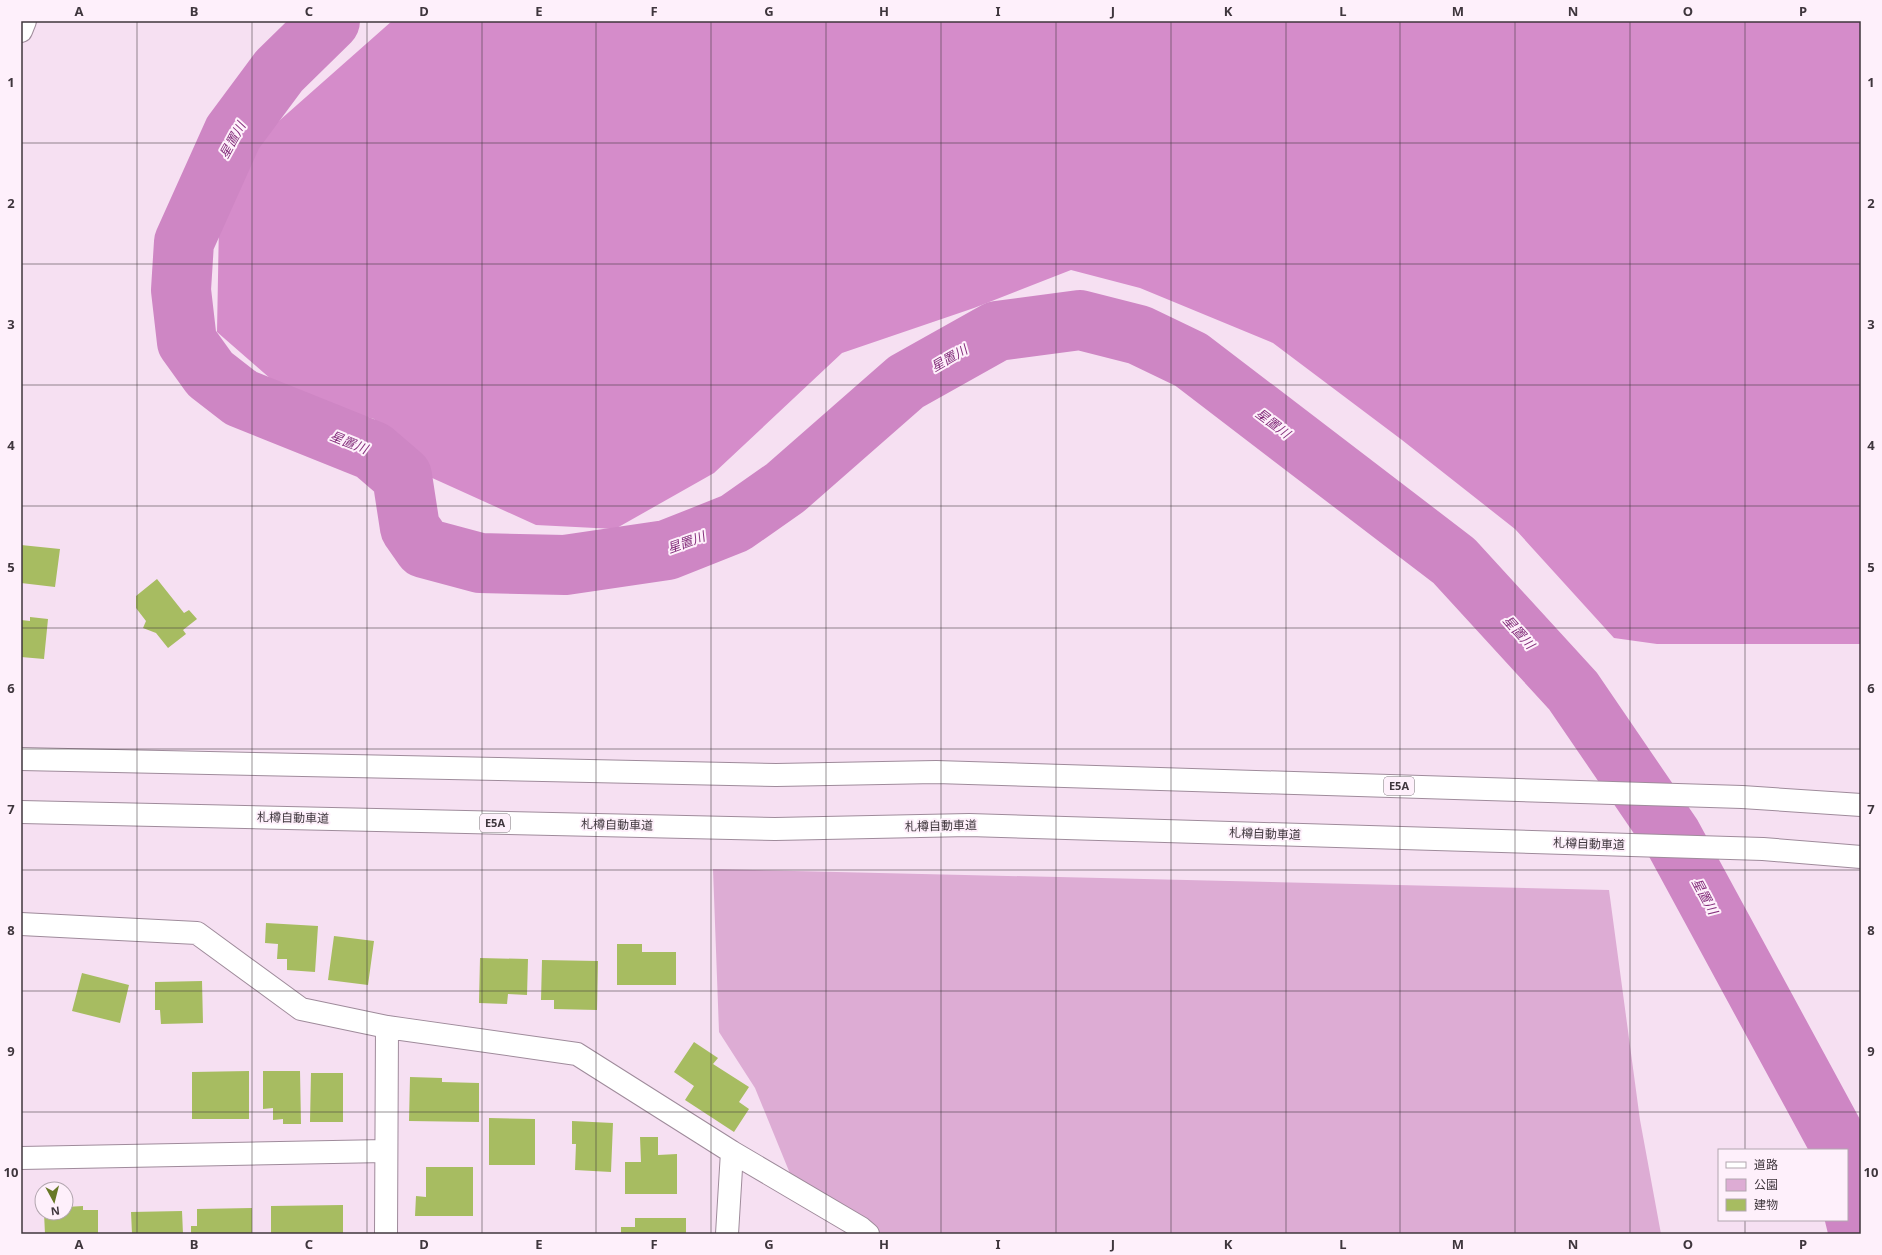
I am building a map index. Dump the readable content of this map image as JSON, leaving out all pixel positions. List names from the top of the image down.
{
  "streets": {
    "main road": ["E5A", "札樽自動車道"]
  },
  "water": ["星置川"],
  "legend": ["道路", "公園", "建物"],
  "north": "bottom",
  "grid": {
    "columns": [
      "A",
      "B",
      "C",
      "D",
      "E",
      "F",
      "G",
      "H",
      "I",
      "J",
      "K",
      "L",
      "M",
      "N",
      "O",
      "P"
    ],
    "rows": [
      "1",
      "2",
      "3",
      "4",
      "5",
      "6",
      "7",
      "8",
      "9",
      "10"
    ]
  }
}
